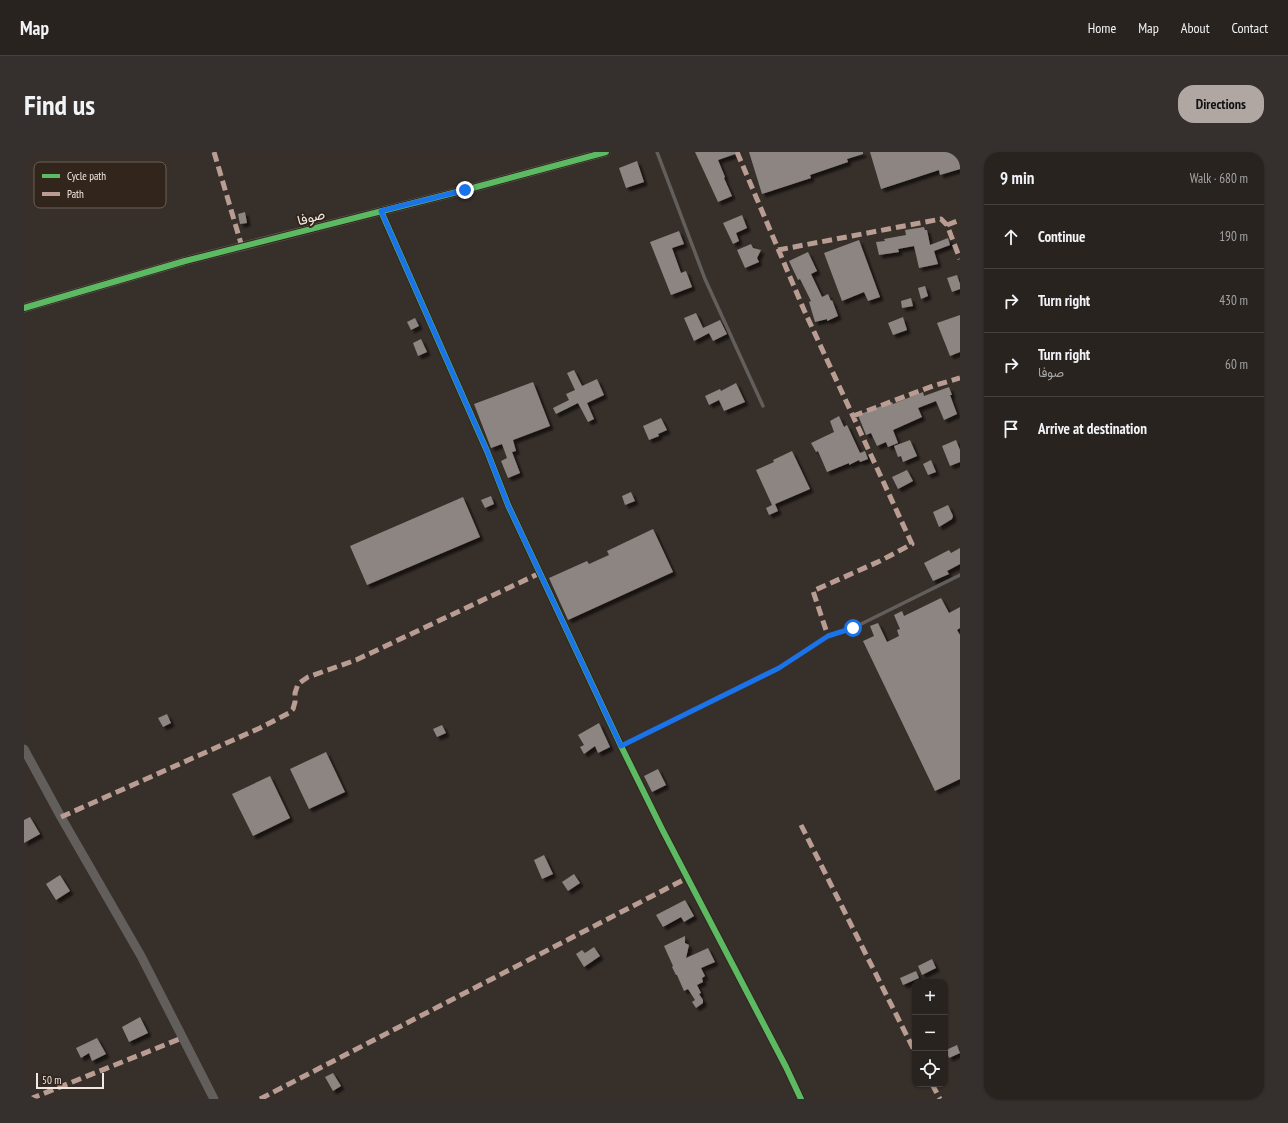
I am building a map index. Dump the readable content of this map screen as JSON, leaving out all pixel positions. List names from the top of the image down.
{
  "streets": {
    "street": ["صوفا"]
  },
  "legend": ["Cycle path", "Path"],
  "scale_bar": "50 m",
  "page": {
    "header": "Map",
    "nav": [
      "Home",
      "Map",
      "About",
      "Contact"
    ],
    "buttons": "Directions",
    "title": "Find us",
    "heading": ["9 min", "Walk · 680 m"],
    "list": [
      ["Continue", "190 m"],
      ["Turn right", "430 m"],
      ["Turn right", "صوفا", "60 m"],
      "Arrive at destination"
    ],
    "map_buttons": ["+", "−"],
    "scale": "50 m"
  }
}
